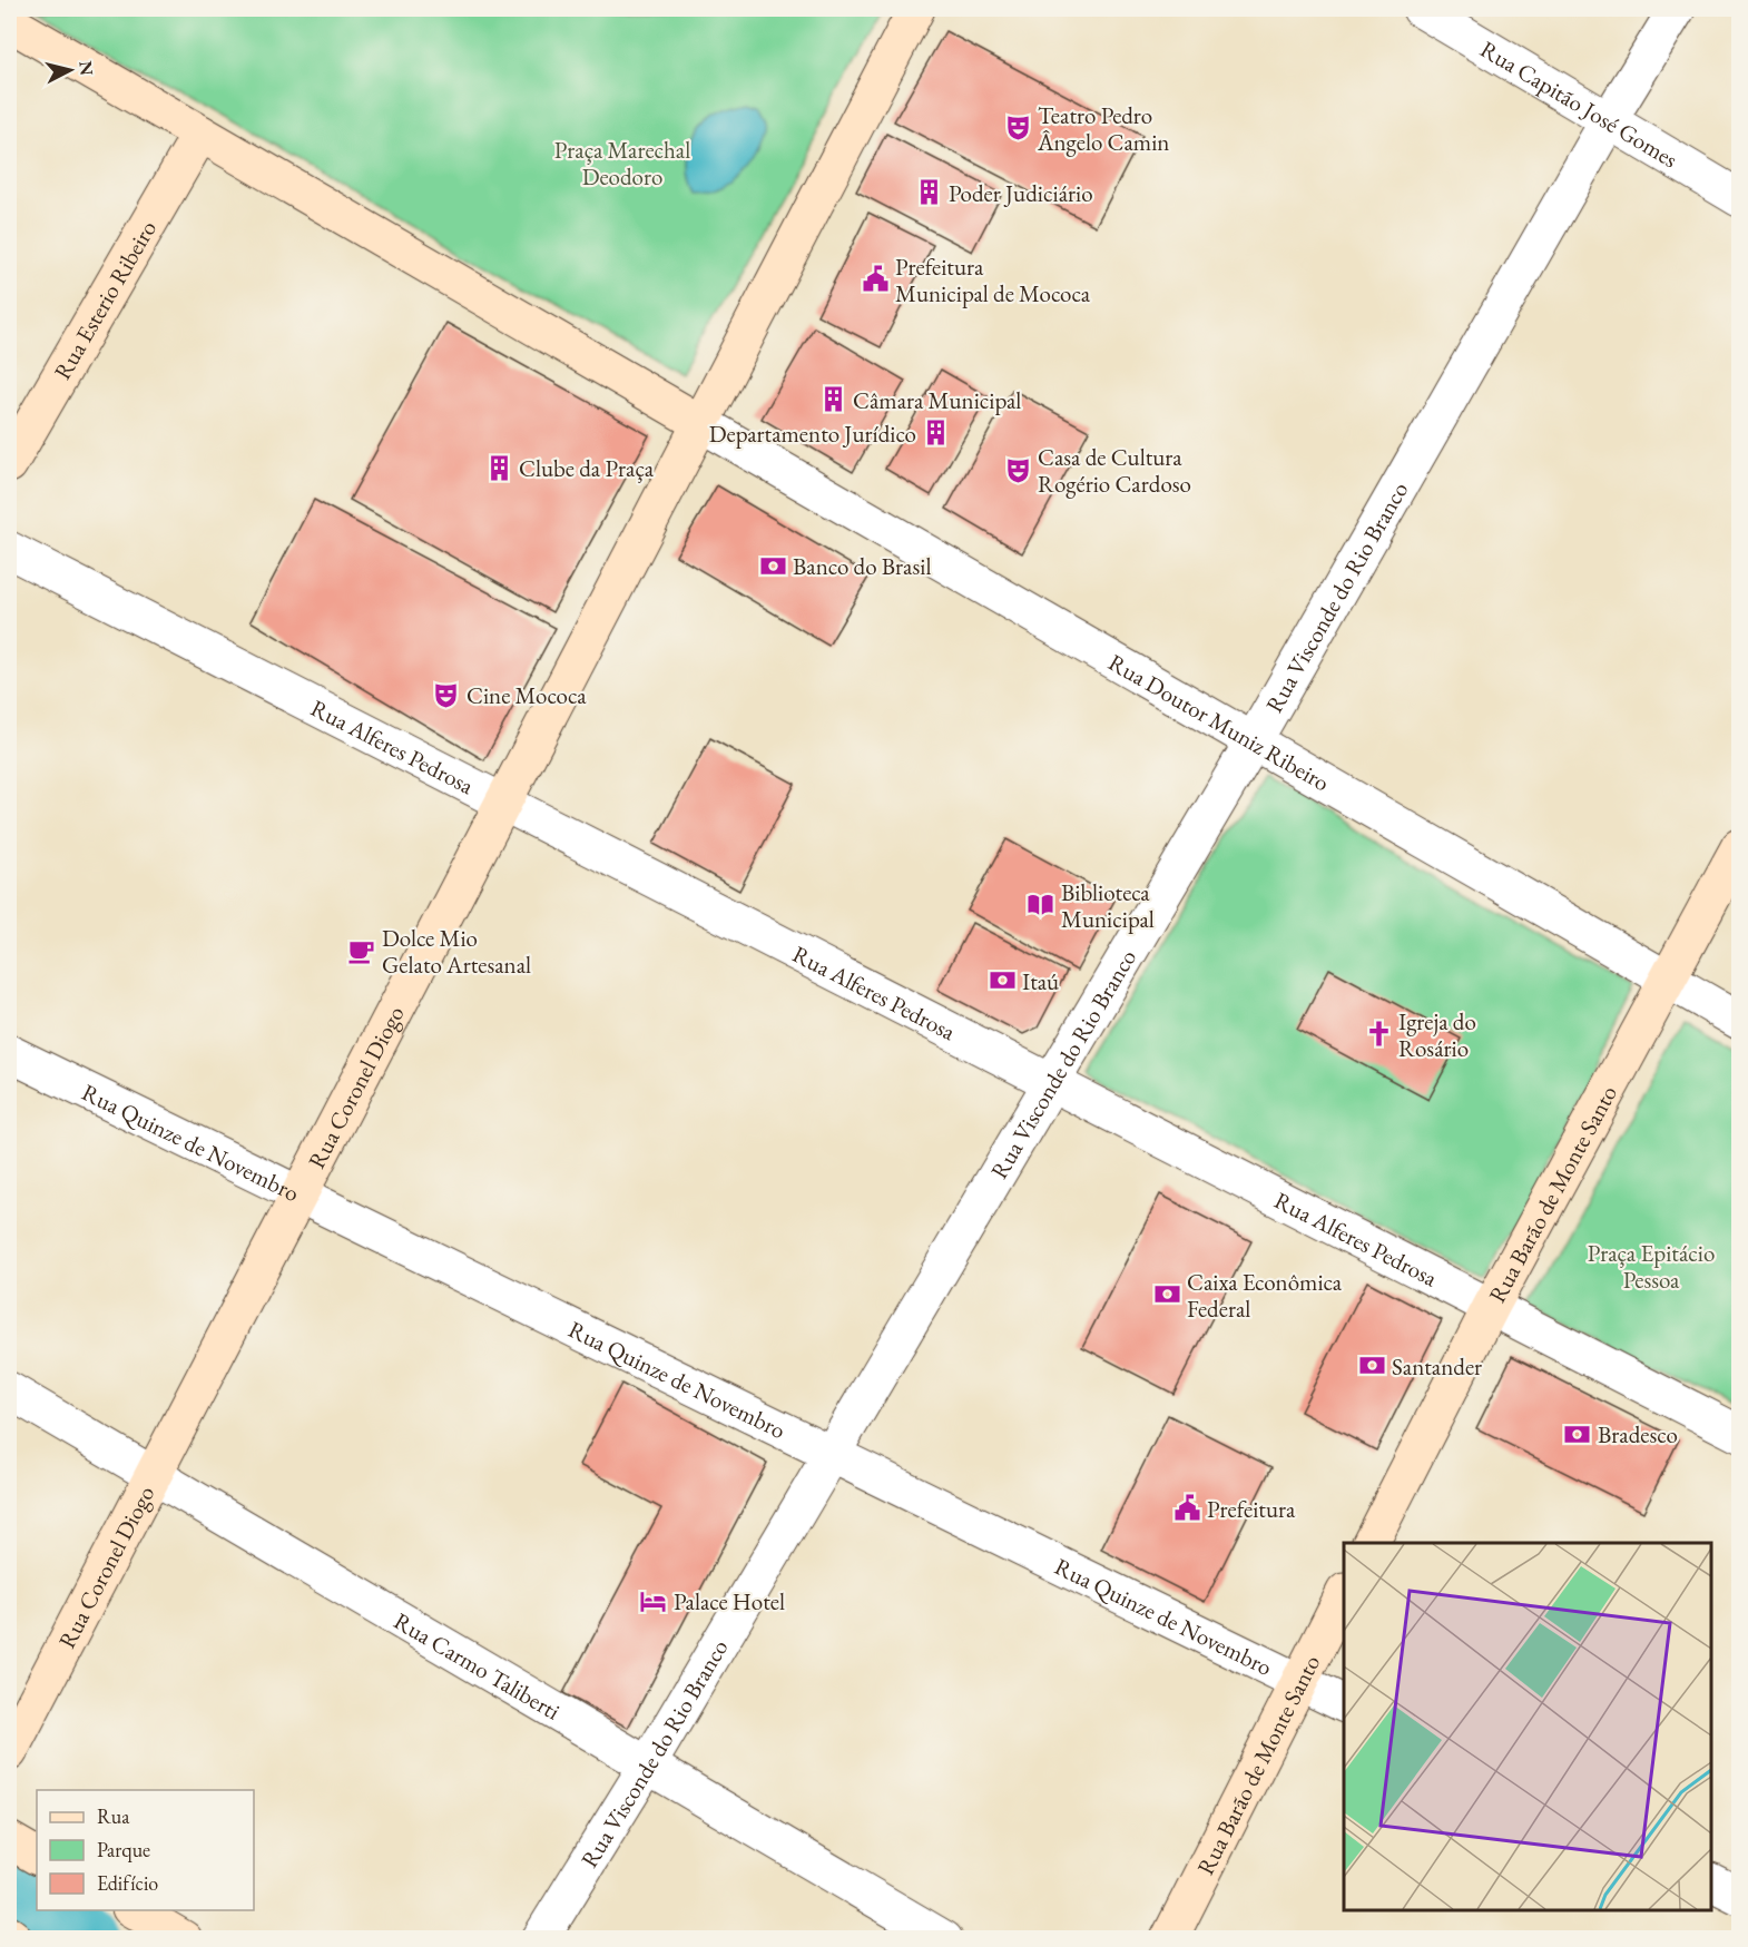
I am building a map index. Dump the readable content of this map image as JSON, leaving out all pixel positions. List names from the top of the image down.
{
  "streets": {
    "main road": ["Rua Esterio Ribeiro", "Rua Coronel Diogo", "Rua Barão de Monte Santo"],
    "street": [
      "Rua Capitão José Gomes",
      "Rua Visconde do Rio Branco",
      "Rua Doutor Muniz Ribeiro",
      "Rua Alferes Pedrosa",
      "Rua Quinze de Novembro",
      "Rua Carmo Taliberti"
    ]
  },
  "crossings": [
    ["Rua Capitão José Gomes", "Rua Visconde do Rio Branco"],
    ["Rua Visconde do Rio Branco", "Rua Doutor Muniz Ribeiro"],
    ["Rua Visconde do Rio Branco", "Rua Alferes Pedrosa"],
    ["Rua Visconde do Rio Branco", "Rua Quinze de Novembro"],
    ["Rua Visconde do Rio Branco", "Rua Carmo Taliberti"],
    ["Rua Doutor Muniz Ribeiro", "Rua Coronel Diogo"],
    ["Rua Doutor Muniz Ribeiro", "Rua Barão de Monte Santo"],
    ["Rua Alferes Pedrosa", "Rua Coronel Diogo"],
    ["Rua Alferes Pedrosa", "Rua Barão de Monte Santo"],
    ["Rua Coronel Diogo", "Rua Quinze de Novembro"],
    ["Rua Coronel Diogo", "Rua Carmo Taliberti"],
    ["Rua Quinze de Novembro", "Rua Barão de Monte Santo"]
  ],
  "parks": ["Praça Marechal Deodoro", "Praça Epitácio Pessoa"],
  "places": {
    "theatre": ["Teatro Pedro Ângelo Camin", "Casa de Cultura Rogério Cardoso", "Cine Mococa"],
    "building": [
      "Poder Judiciário",
      "Câmara Municipal",
      "Departamento Jurídico",
      "Clube da Praça"
    ],
    "public building": ["Prefeitura Municipal de Mococa", "Prefeitura"],
    "bank": [
      "Banco do Brasil",
      "Itaú",
      "Caixa Econômica Federal",
      "Santander",
      "Bradesco"
    ],
    "library": ["Biblioteca Municipal"],
    "cafe": ["Dolce Mio Gelato Artesanal"],
    "church": ["Igreja do Rosário"],
    "hotel": ["Palace Hotel"]
  },
  "legend": ["Rua", "Parque", "Edifício"],
  "north": "right"
}
